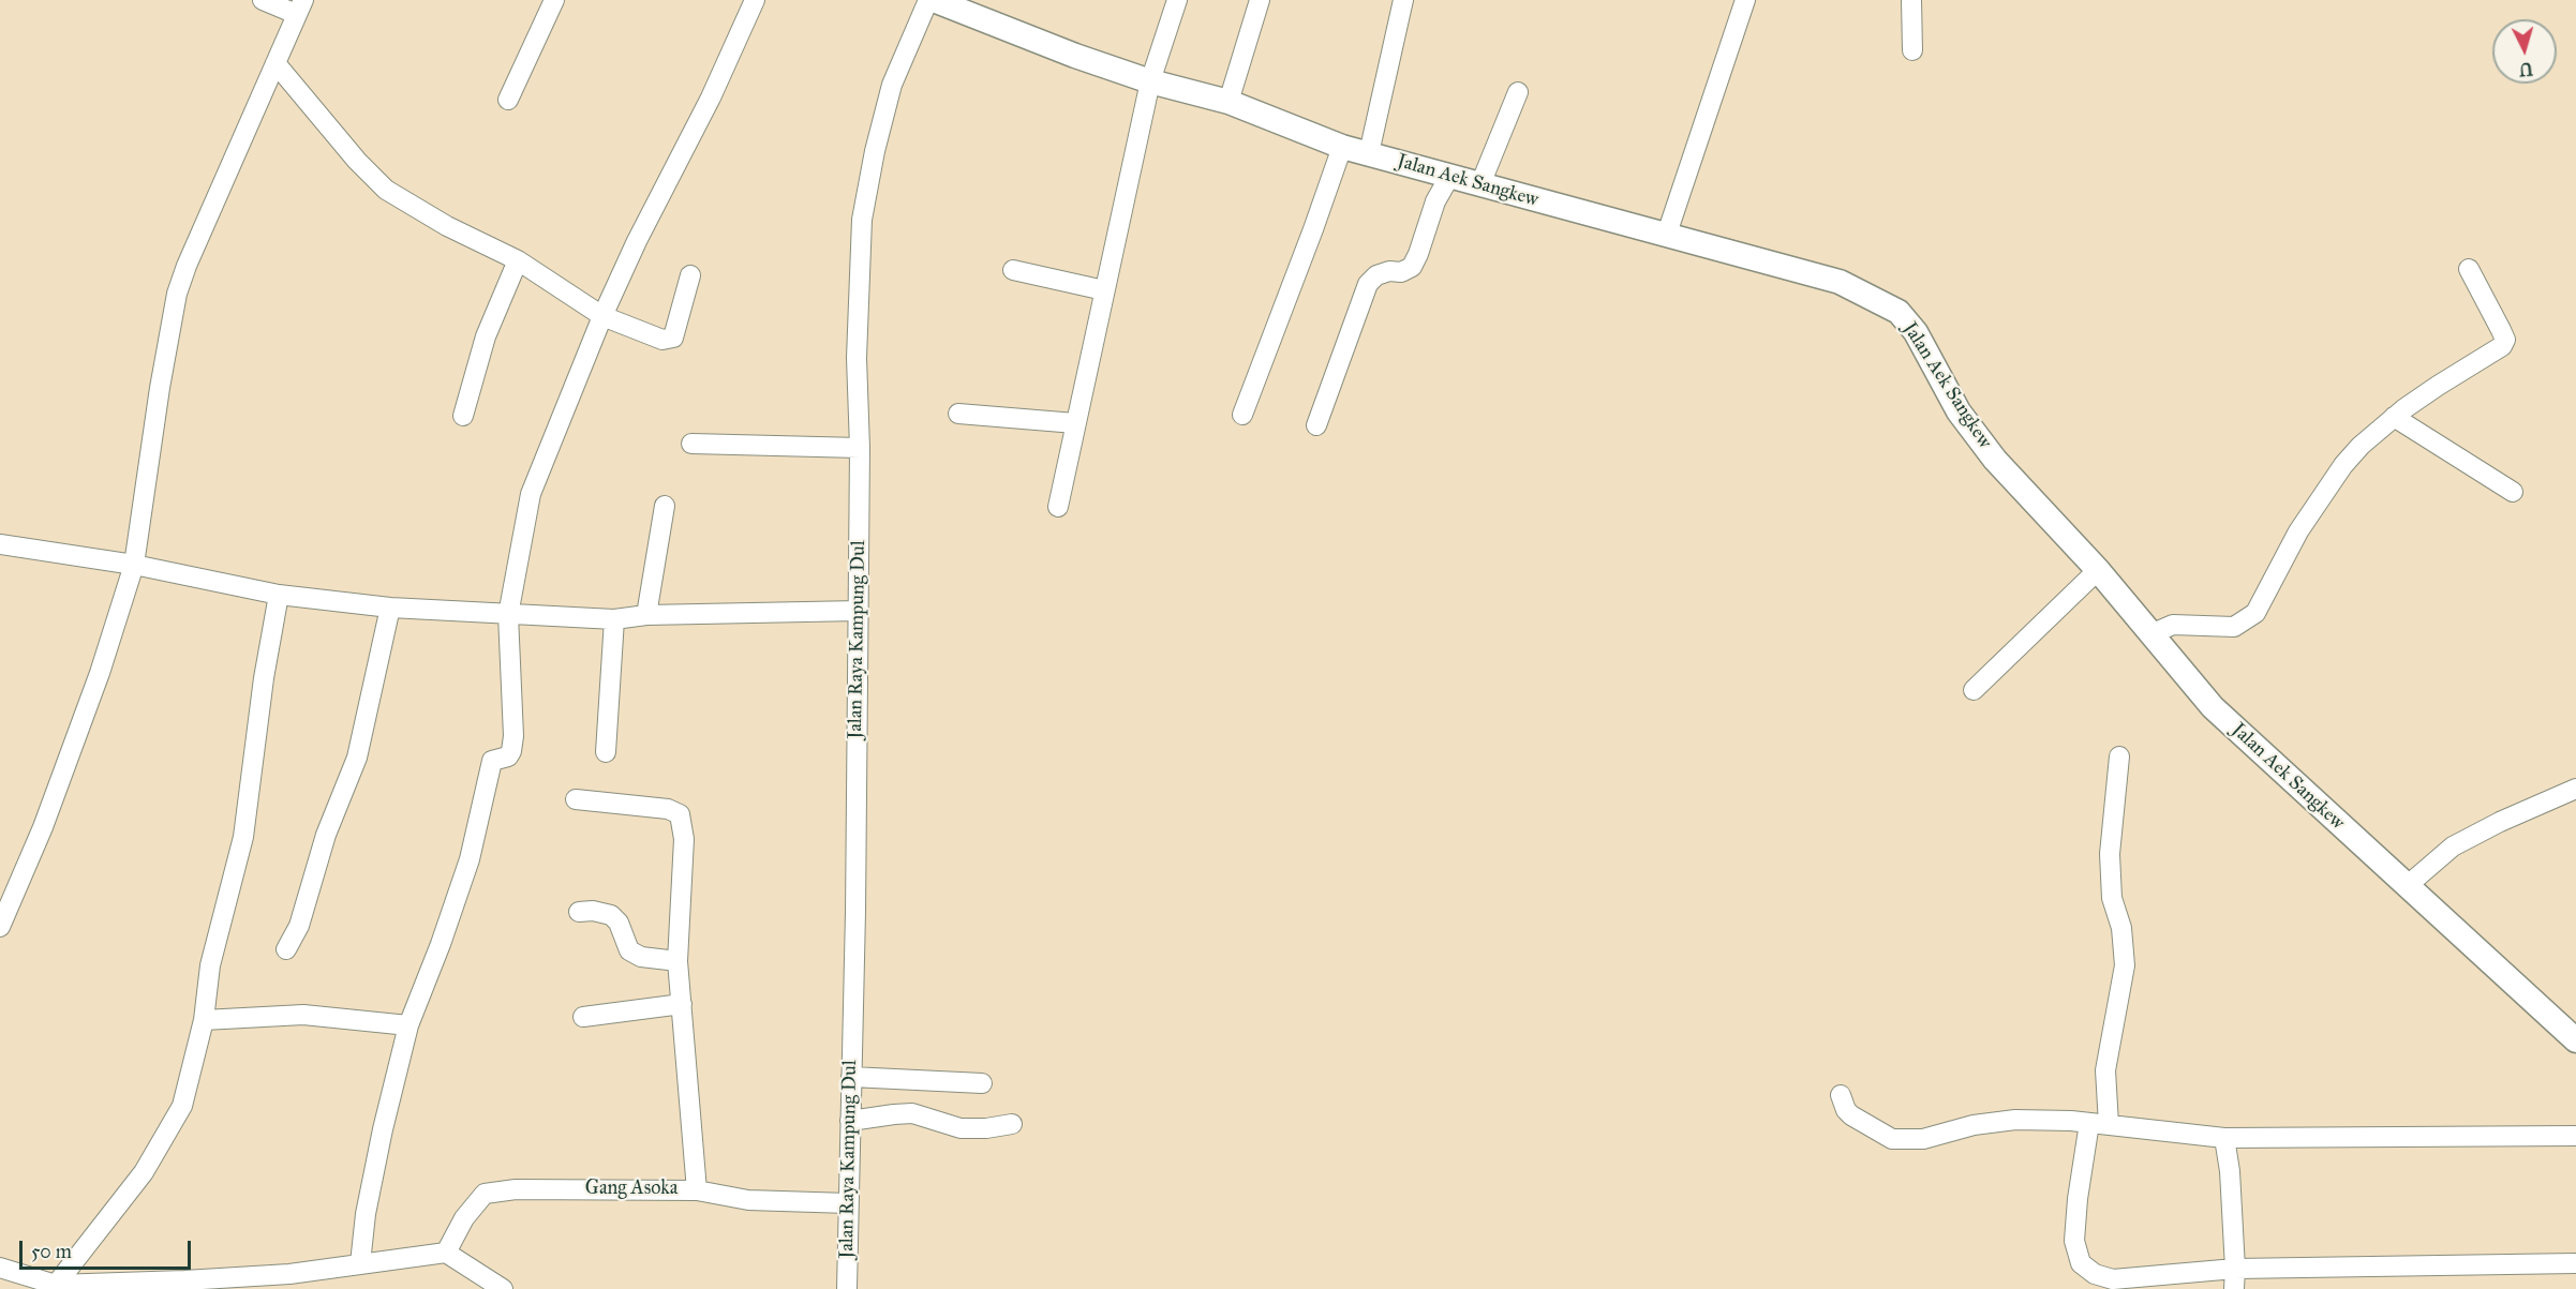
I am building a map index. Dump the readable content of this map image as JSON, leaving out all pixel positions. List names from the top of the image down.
{
  "streets": {
    "street": ["Jalan Aek Sangkew", "Jalan Raya Kampung Dul", "Gang Asoka"]
  },
  "crossings": [
    ["Jalan Raya Kampung Dul", "Gang Asoka"]
  ],
  "scale_bar": "50 m",
  "north": "bottom"
}
